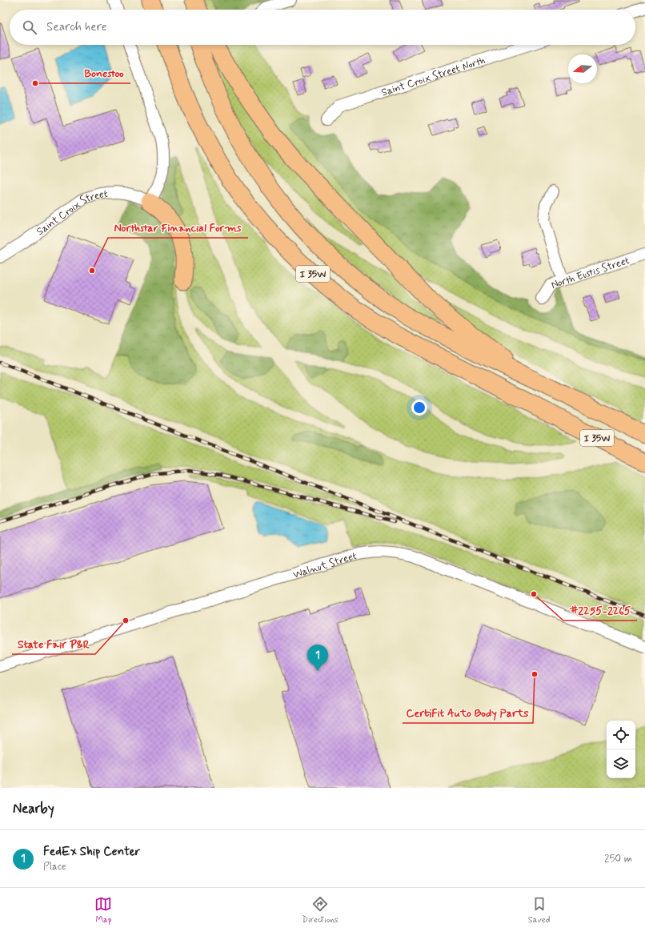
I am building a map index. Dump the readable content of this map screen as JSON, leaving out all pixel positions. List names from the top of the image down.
{
  "streets": {
    "highway": ["I 35W"],
    "street": [
      "Saint Croix Street North",
      "Saint Croix Street",
      "North Eustis Street",
      "Walnut Street"
    ]
  },
  "places": [
    "Bonestoo",
    "Northstar Financial Forms",
    "#2255-2265",
    "State Fair P&R",
    "CertiFit Auto Body Parts"
  ],
  "north": "left",
  "page": {
    "search": "Search here",
    "pins": "1",
    "heading": "Nearby",
    "list": [
      {
        "mark": "1",
        "name": "FedEx Ship Center",
        "note": "Place",
        "value": "250 m"
      }
    ],
    "nav": ["Map", "Directions", "Saved"]
  }
}
